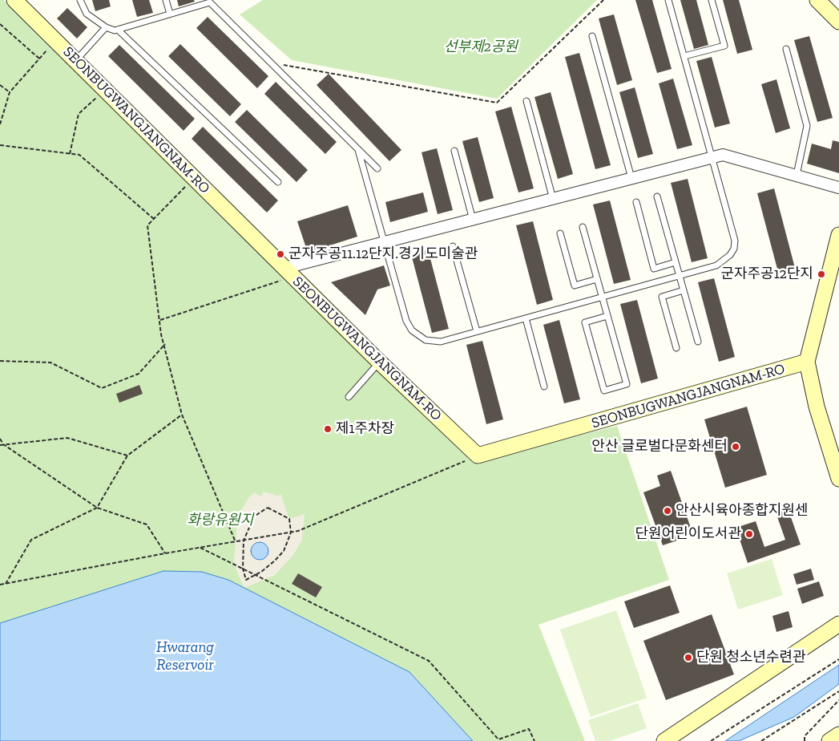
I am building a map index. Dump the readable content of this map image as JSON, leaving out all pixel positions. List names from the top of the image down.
{
  "streets": {
    "street": ["SEONBUGWANGJANGNAM-RO"]
  },
  "water": ["Hwarang Reservoir"],
  "parks": ["선부제2공원", "화랑유원지"],
  "places": [
    "군자주공11.12단지.경기도미술관",
    "군자주공12단지",
    "제1주차장",
    "안산 글로벌다문화센터",
    "안산시육아종합지원센",
    "단원어린이도서관",
    "단원 청소년수련관"
  ]
}
